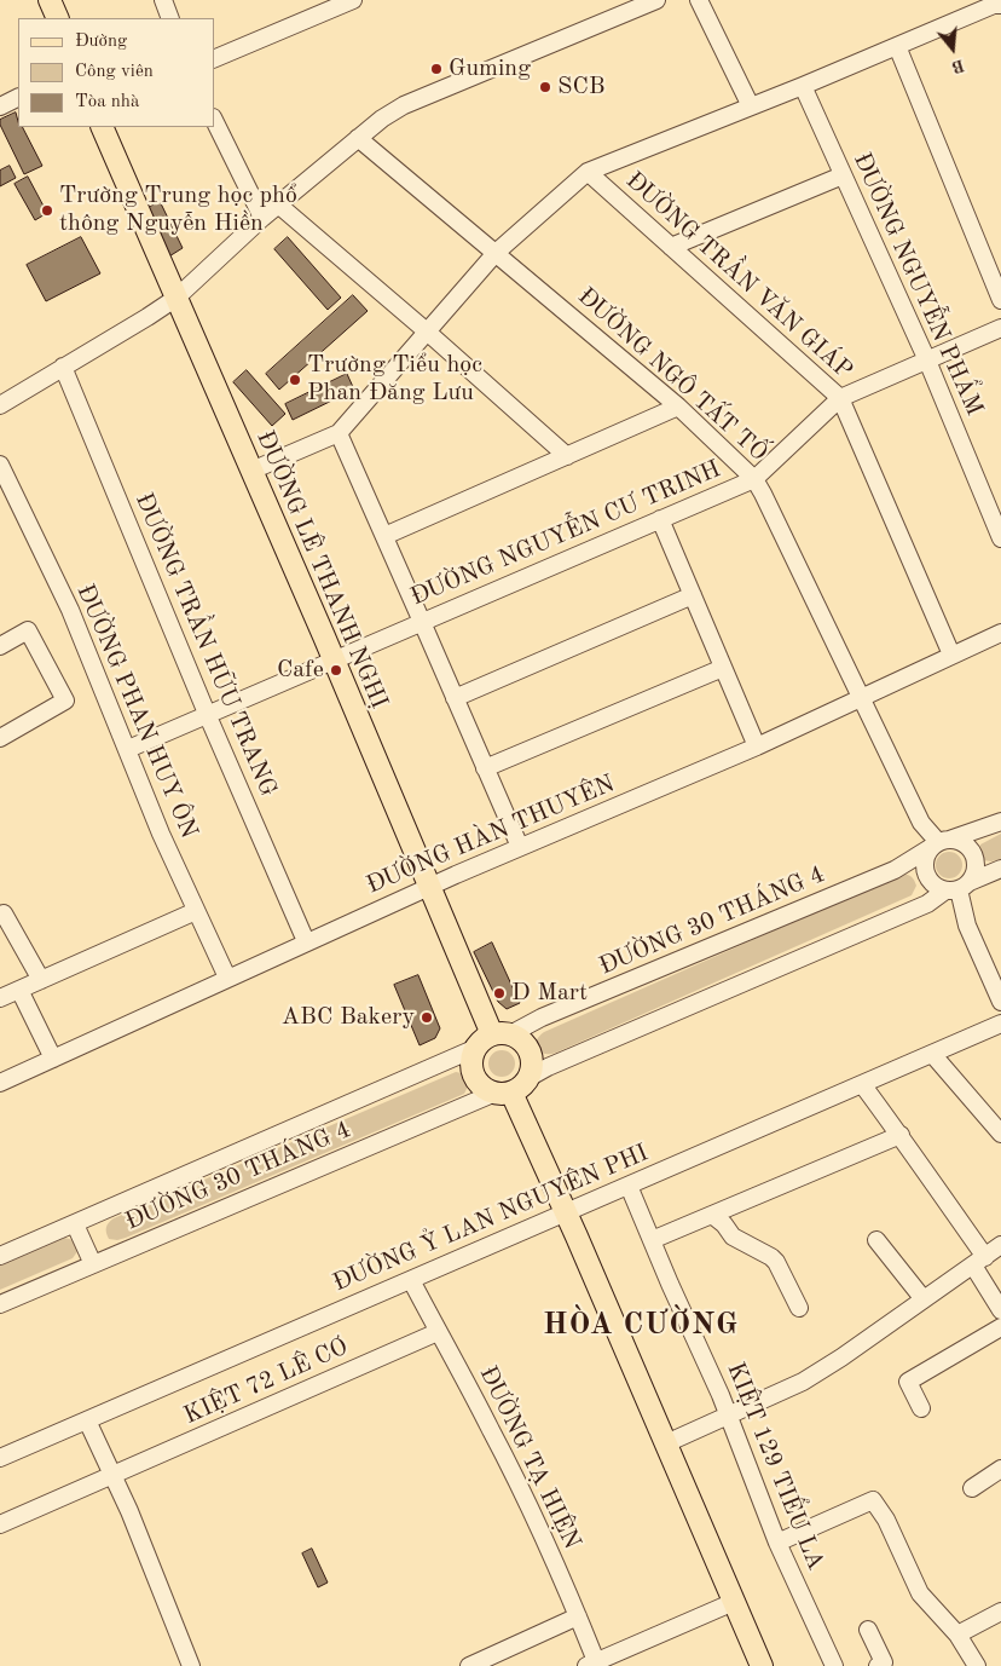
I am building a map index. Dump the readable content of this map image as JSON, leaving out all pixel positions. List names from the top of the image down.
{
  "streets": {
    "main road": ["ĐƯỜNG LÊ THANH NGHỊ"],
    "street": [
      "ĐƯỜNG TRẦN VĂN GIÁP",
      "ĐƯỜNG NGUYỄN PHẨM",
      "ĐƯỜNG NGÔ TẤT TỐ",
      "ĐƯỜNG NGUYỄN CƯ TRINH",
      "ĐƯỜNG TRẦN HỮU TRANG",
      "ĐƯỜNG PHAN HUY ÔN",
      "ĐƯỜNG HÀN THUYÊN",
      "ĐƯỜNG 30 THÁNG 4",
      "ĐƯỜNG Ỷ LAN NGUYÊN PHI",
      "KIỆT 72 LÊ CƠ",
      "ĐƯỜNG TẠ HIỆN",
      "KIỆT 129 TIỂU LA"
    ]
  },
  "crossings": [
    ["ĐƯỜNG TRẦN VĂN GIÁP", "ĐƯỜNG NGUYỄN CƯ TRINH"],
    ["ĐƯỜNG TRẦN VĂN GIÁP", "ĐƯỜNG HÀN THUYÊN"],
    ["ĐƯỜNG NGUYỄN PHẨM", "ĐƯỜNG NGUYỄN CƯ TRINH"],
    ["ĐƯỜNG NGÔ TẤT TỐ", "ĐƯỜNG NGUYỄN CƯ TRINH"],
    ["ĐƯỜNG NGÔ TẤT TỐ", "ĐƯỜNG HÀN THUYÊN"],
    ["ĐƯỜNG NGÔ TẤT TỐ", "ĐƯỜNG 30 THÁNG 4"],
    ["ĐƯỜNG NGUYỄN CƯ TRINH", "ĐƯỜNG LÊ THANH NGHỊ"],
    ["ĐƯỜNG NGUYỄN CƯ TRINH", "ĐƯỜNG TRẦN HỮU TRANG"],
    ["ĐƯỜNG NGUYỄN CƯ TRINH", "ĐƯỜNG PHAN HUY ÔN"],
    ["ĐƯỜNG LÊ THANH NGHỊ", "ĐƯỜNG HÀN THUYÊN"],
    ["ĐƯỜNG LÊ THANH NGHỊ", "ĐƯỜNG 30 THÁNG 4"],
    ["ĐƯỜNG TRẦN HỮU TRANG", "ĐƯỜNG HÀN THUYÊN"],
    ["ĐƯỜNG PHAN HUY ÔN", "ĐƯỜNG HÀN THUYÊN"],
    ["ĐƯỜNG Ỷ LAN NGUYÊN PHI", "ĐƯỜNG TẠ HIỆN"],
    ["ĐƯỜNG Ỷ LAN NGUYÊN PHI", "KIỆT 129 TIỂU LA"],
    ["KIỆT 72 LÊ CƠ", "ĐƯỜNG TẠ HIỆN"]
  ],
  "districts": ["HÒA CƯỜNG"],
  "places": [
    "Guming",
    "SCB",
    "Trường Trung học phổ thông Nguyễn Hiền",
    "Trường Tiểu học Phan Đăng Lưu",
    "Cafe",
    "D Mart",
    "ABC Bakery"
  ],
  "legend": ["Đường", "Công viên", "Tòa nhà"],
  "north": "bottom"
}
